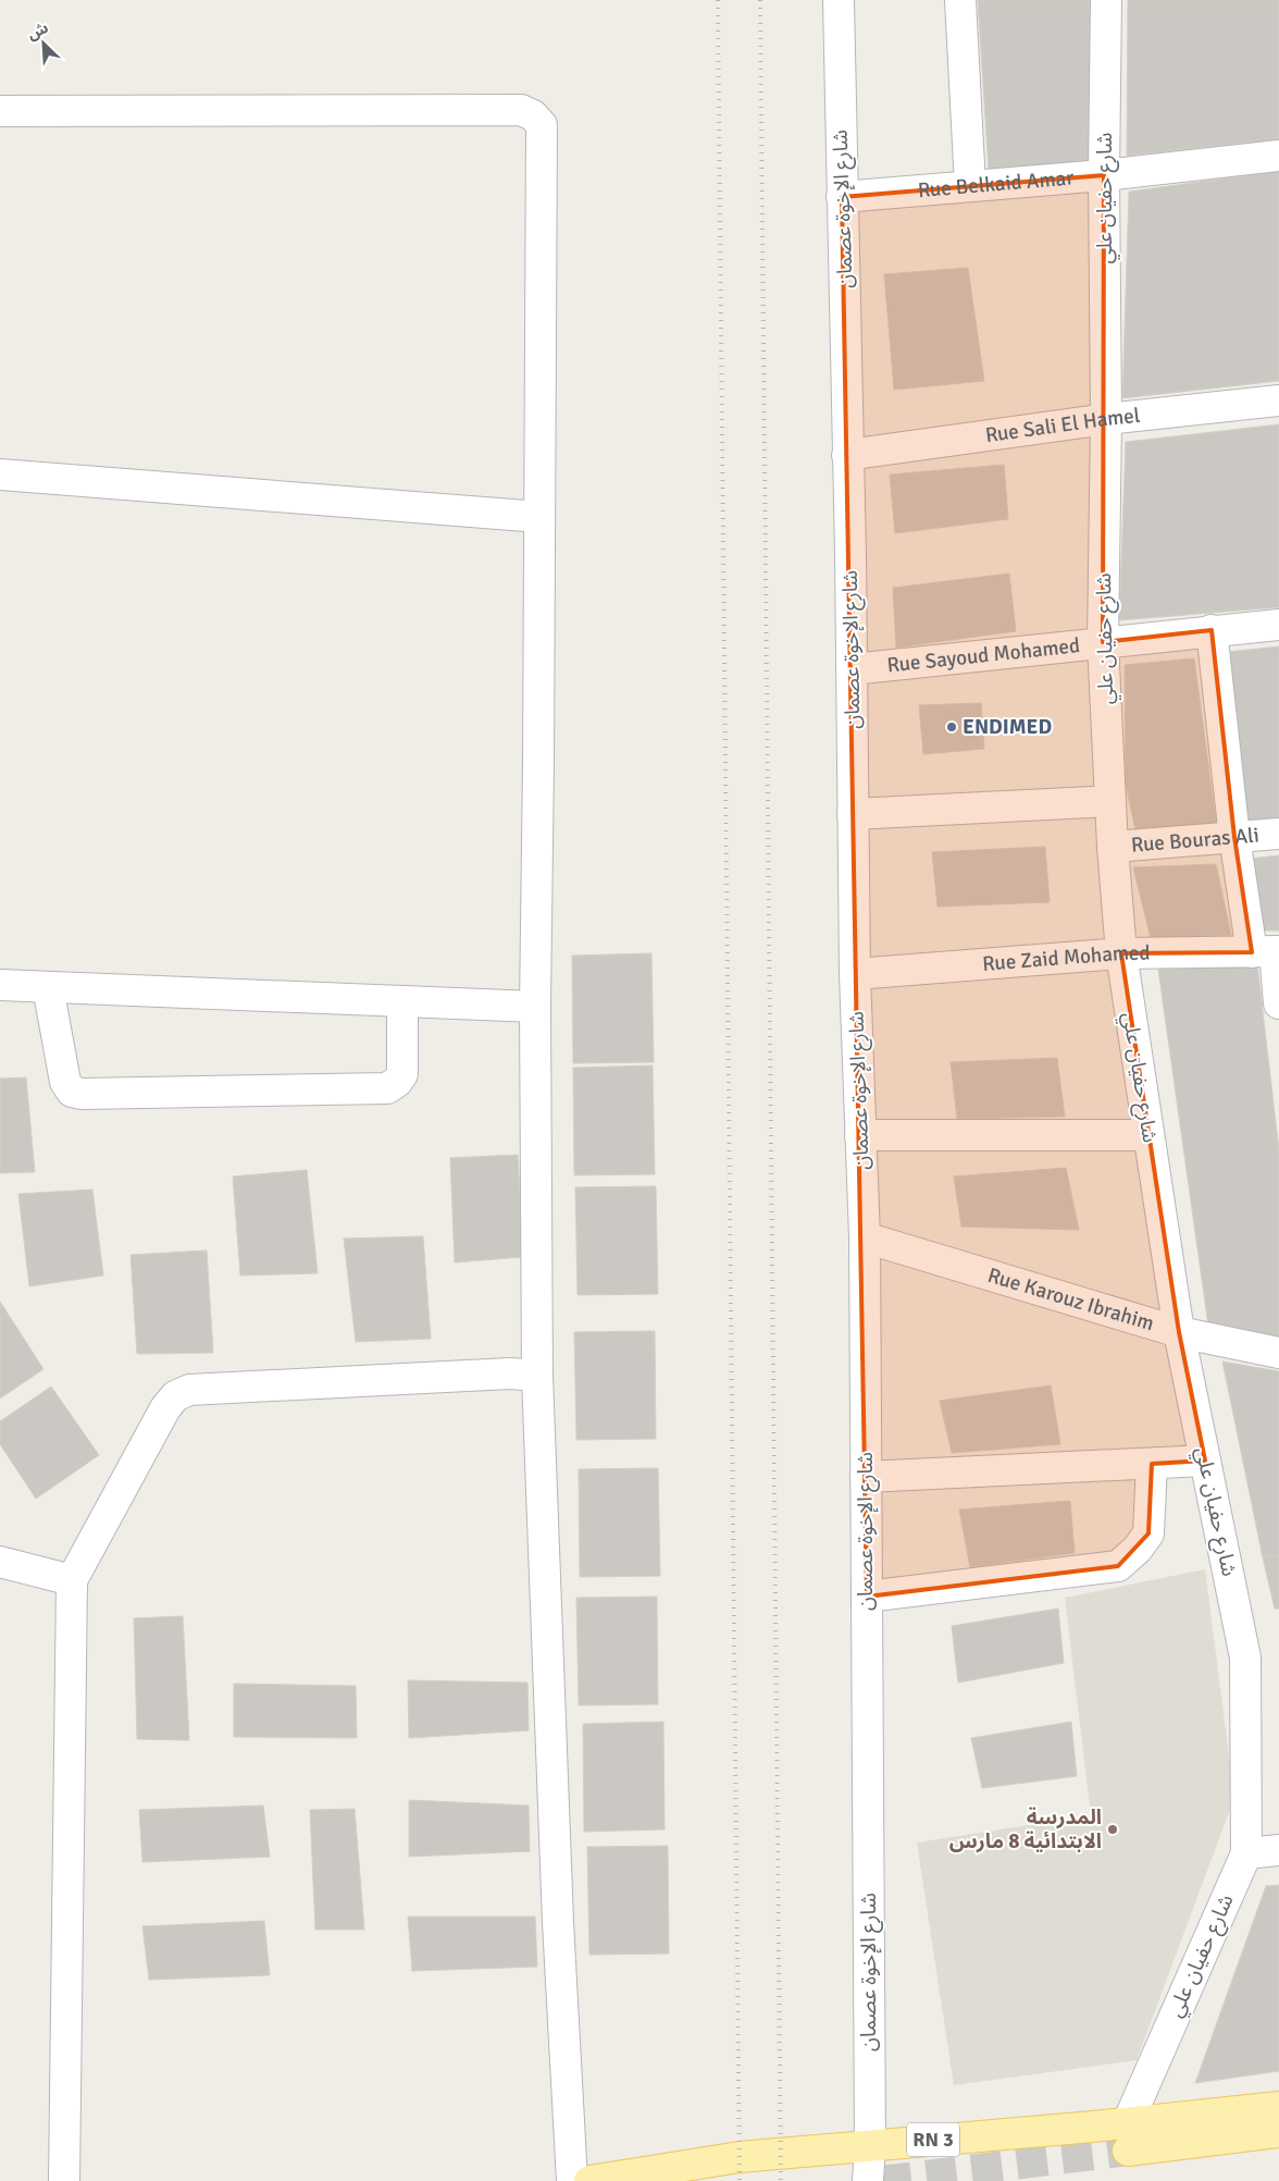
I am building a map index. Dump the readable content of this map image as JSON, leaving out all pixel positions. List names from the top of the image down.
{
  "streets": {
    "main road": ["RN 3"],
    "street": [
      "Rue Belkaid Amar",
      "شارع حفيان علي",
      "شارع الإخوة عصمان",
      "Rue Sali El Hamel",
      "Rue Sayoud Mohamed",
      "Rue Bouras Ali",
      "Rue Zaid Mohamed",
      "Rue Karouz Ibrahim"
    ]
  },
  "crossings": [
    ["Rue Belkaid Amar", "شارع حفيان علي"],
    ["Rue Belkaid Amar", "شارع الإخوة عصمان"],
    ["شارع حفيان علي", "Rue Sali El Hamel"],
    ["شارع حفيان علي", "Rue Sayoud Mohamed"],
    ["شارع حفيان علي", "Rue Bouras Ali"],
    ["شارع حفيان علي", "Rue Zaid Mohamed"],
    ["شارع حفيان علي", "Rue Karouz Ibrahim"],
    ["شارع حفيان علي", "RN 3"],
    ["شارع الإخوة عصمان", "Rue Sali El Hamel"],
    ["شارع الإخوة عصمان", "Rue Sayoud Mohamed"],
    ["شارع الإخوة عصمان", "Rue Zaid Mohamed"],
    ["شارع الإخوة عصمان", "Rue Karouz Ibrahim"],
    ["شارع الإخوة عصمان", "RN 3"]
  ],
  "places": ["ENDIMED", "المدرسة الابتدائية 8 مارس"],
  "north": "top left"
}
